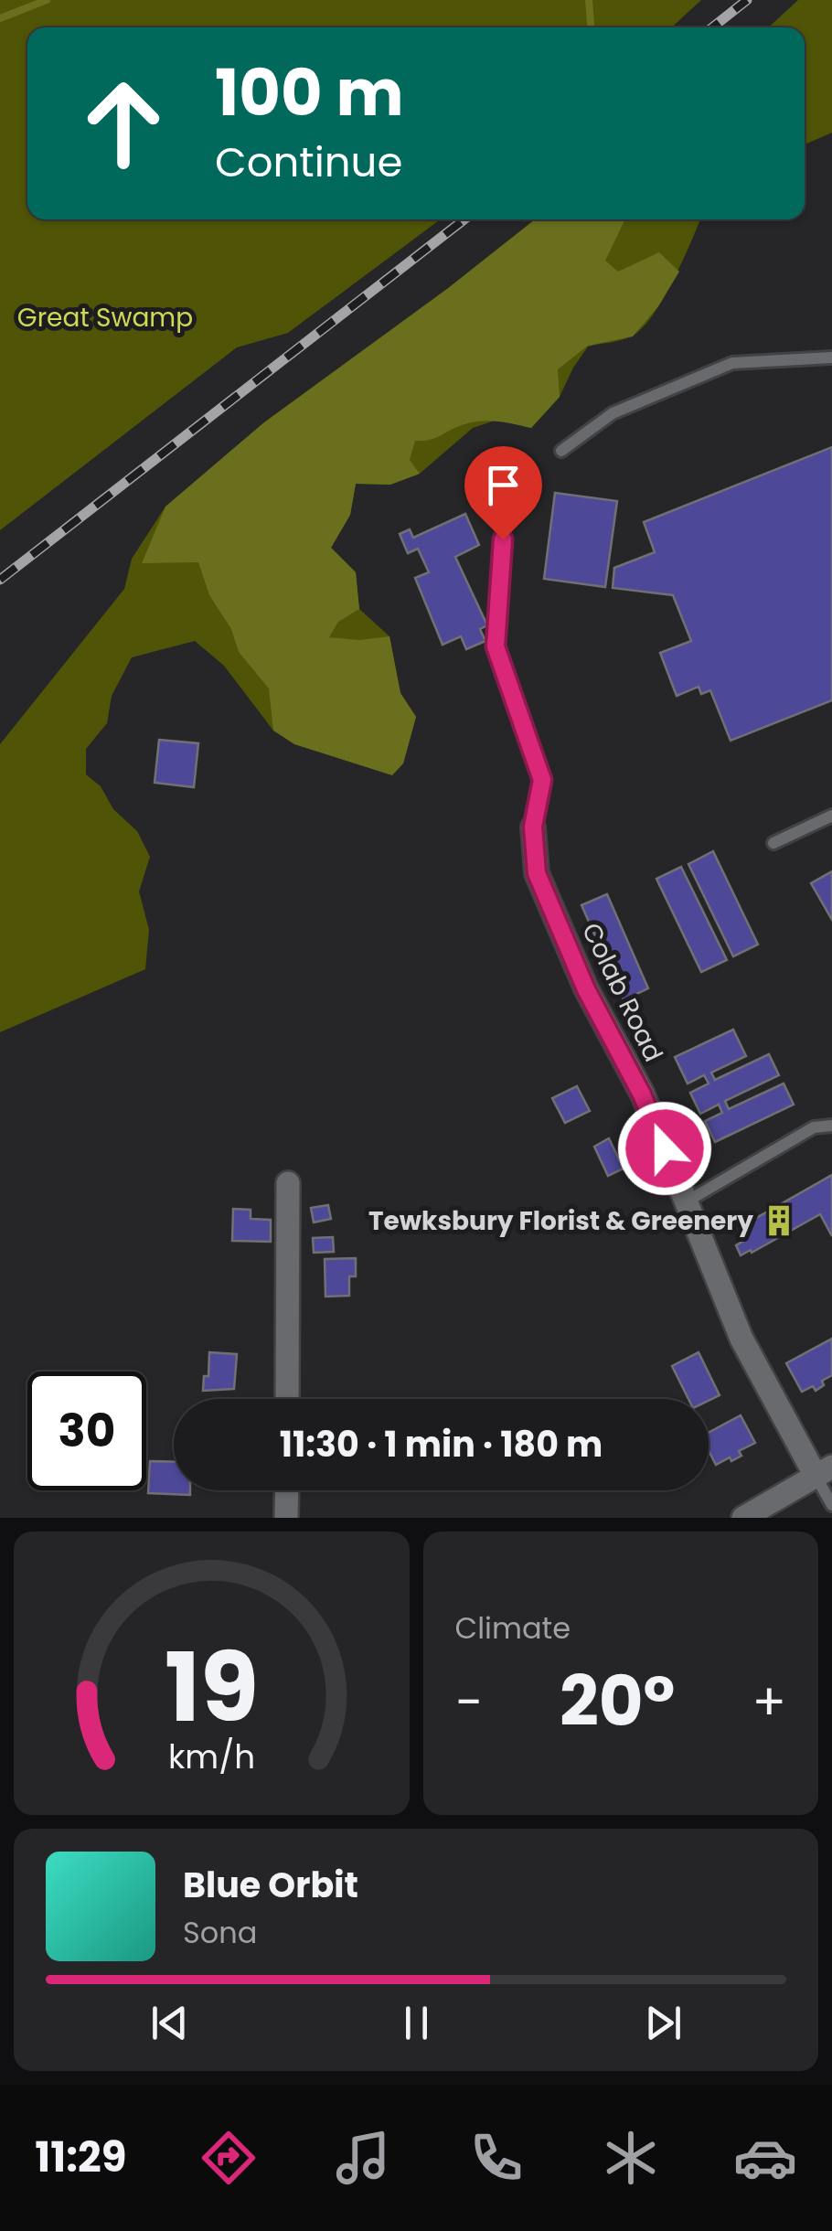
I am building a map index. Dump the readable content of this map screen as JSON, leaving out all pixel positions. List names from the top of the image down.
{
  "streets": {
    "street": ["Colab Road"]
  },
  "parks": ["Great Swamp"],
  "places": {
    "building": ["Tewksbury Florist & Greenery"]
  },
  "page": {
    "turn": ["100 m", "Continue"],
    "limit": "30",
    "trip": "11:30 · 1 min · 180 m",
    "tile": "Climate",
    "heat": ["−", "20°", "+"],
    "song": ["Blue Orbit", "Sona"],
    "tabs": "11:29",
    "gauge": ["19", "km/h"]
  }
}
